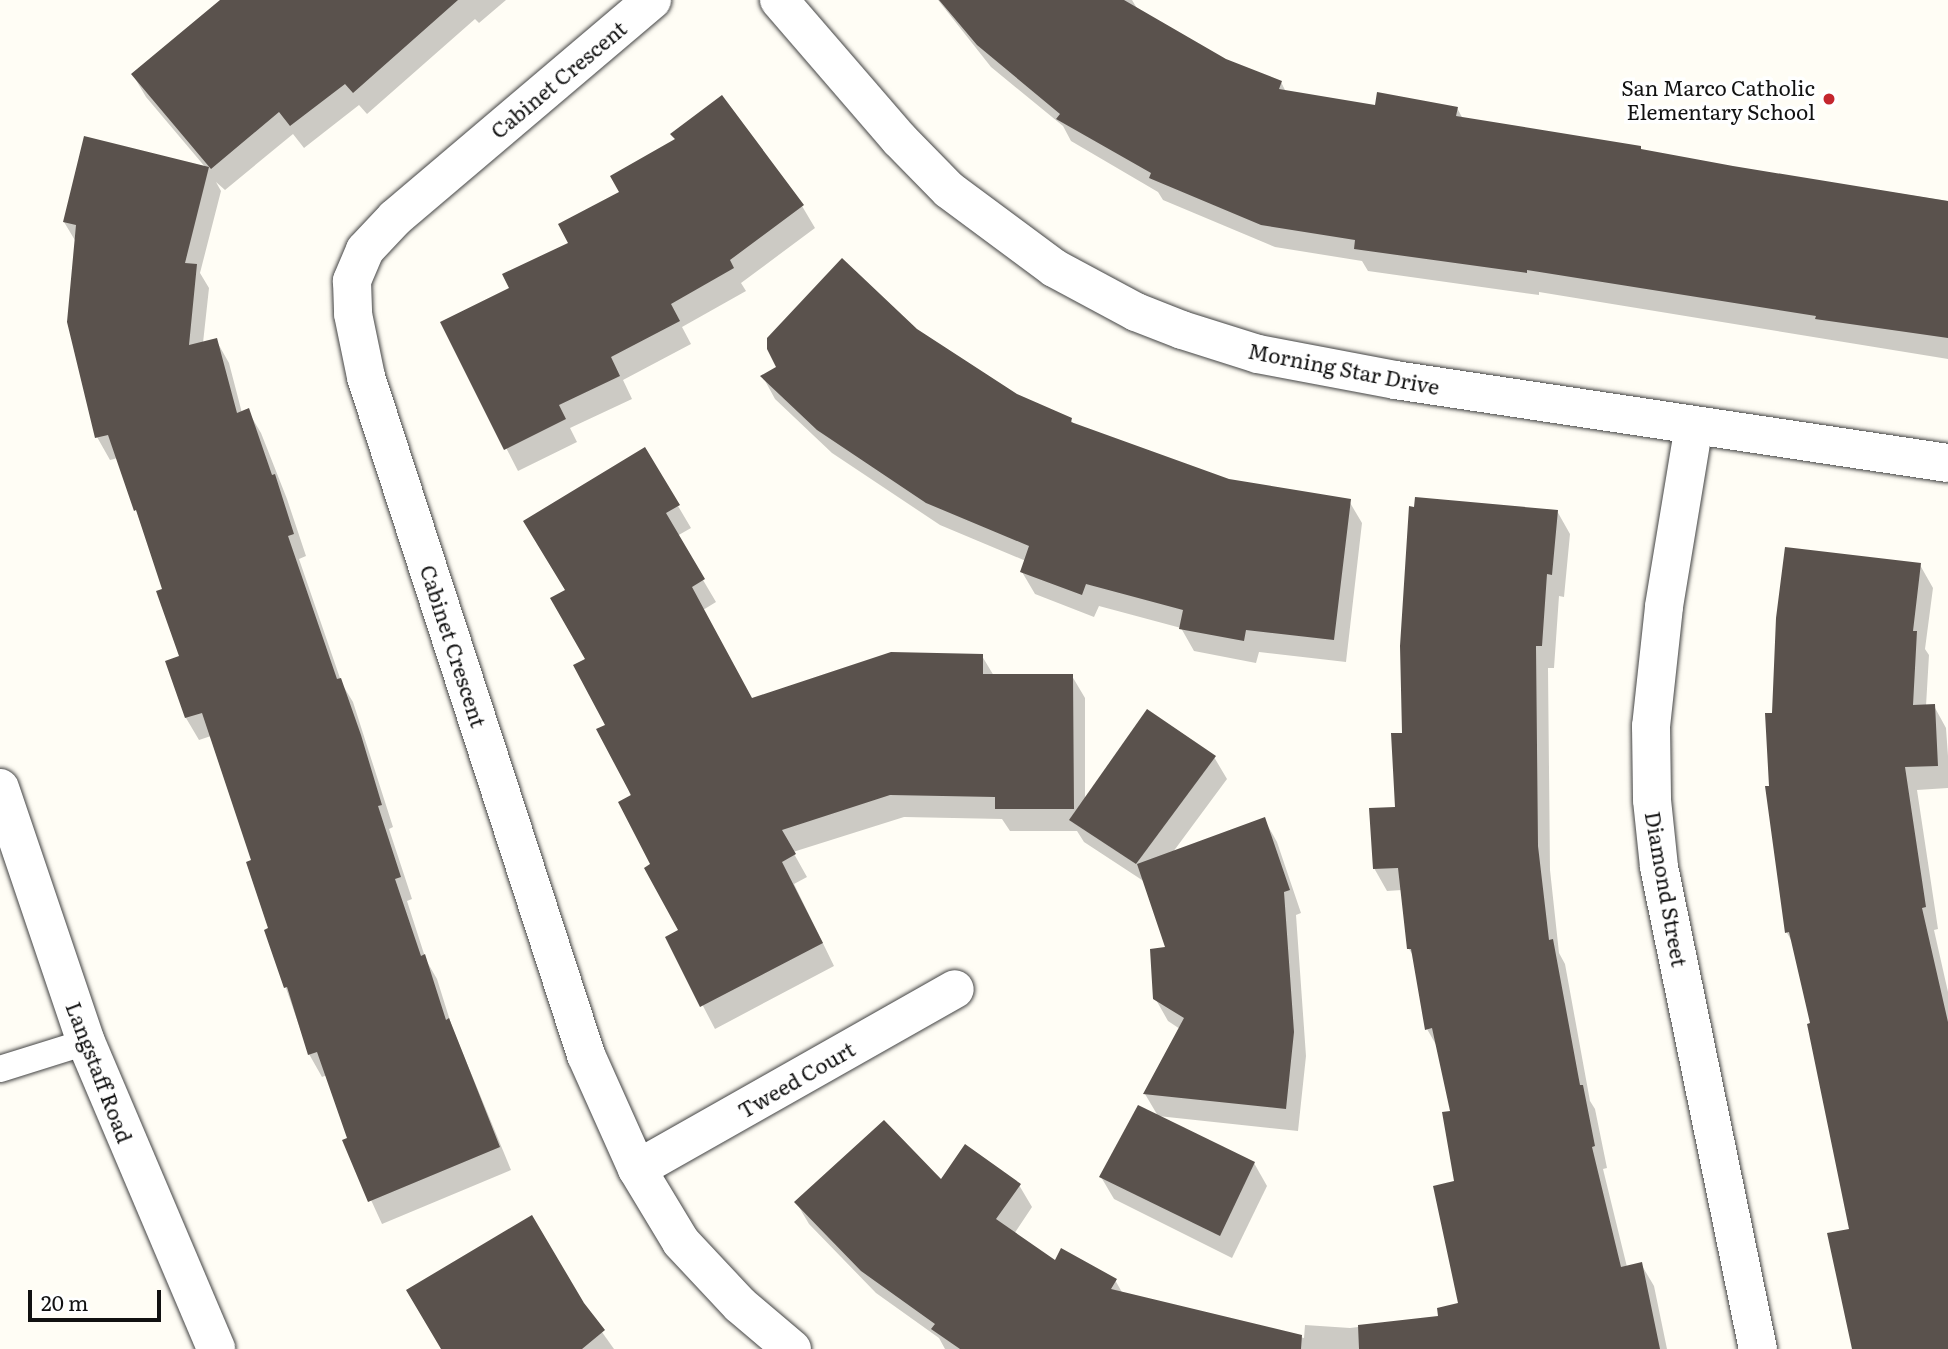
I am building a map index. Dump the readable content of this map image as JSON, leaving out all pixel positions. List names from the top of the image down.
{
  "streets": {
    "street": [
      "Cabinet Crescent",
      "Morning Star Drive",
      "Diamond Street",
      "Langstaff Road",
      "Tweed Court"
    ]
  },
  "crossings": [
    ["Cabinet Crescent", "Tweed Court"],
    ["Morning Star Drive", "Diamond Street"]
  ],
  "places": ["San Marco Catholic Elementary School"],
  "scale_bar": "20 m"
}
